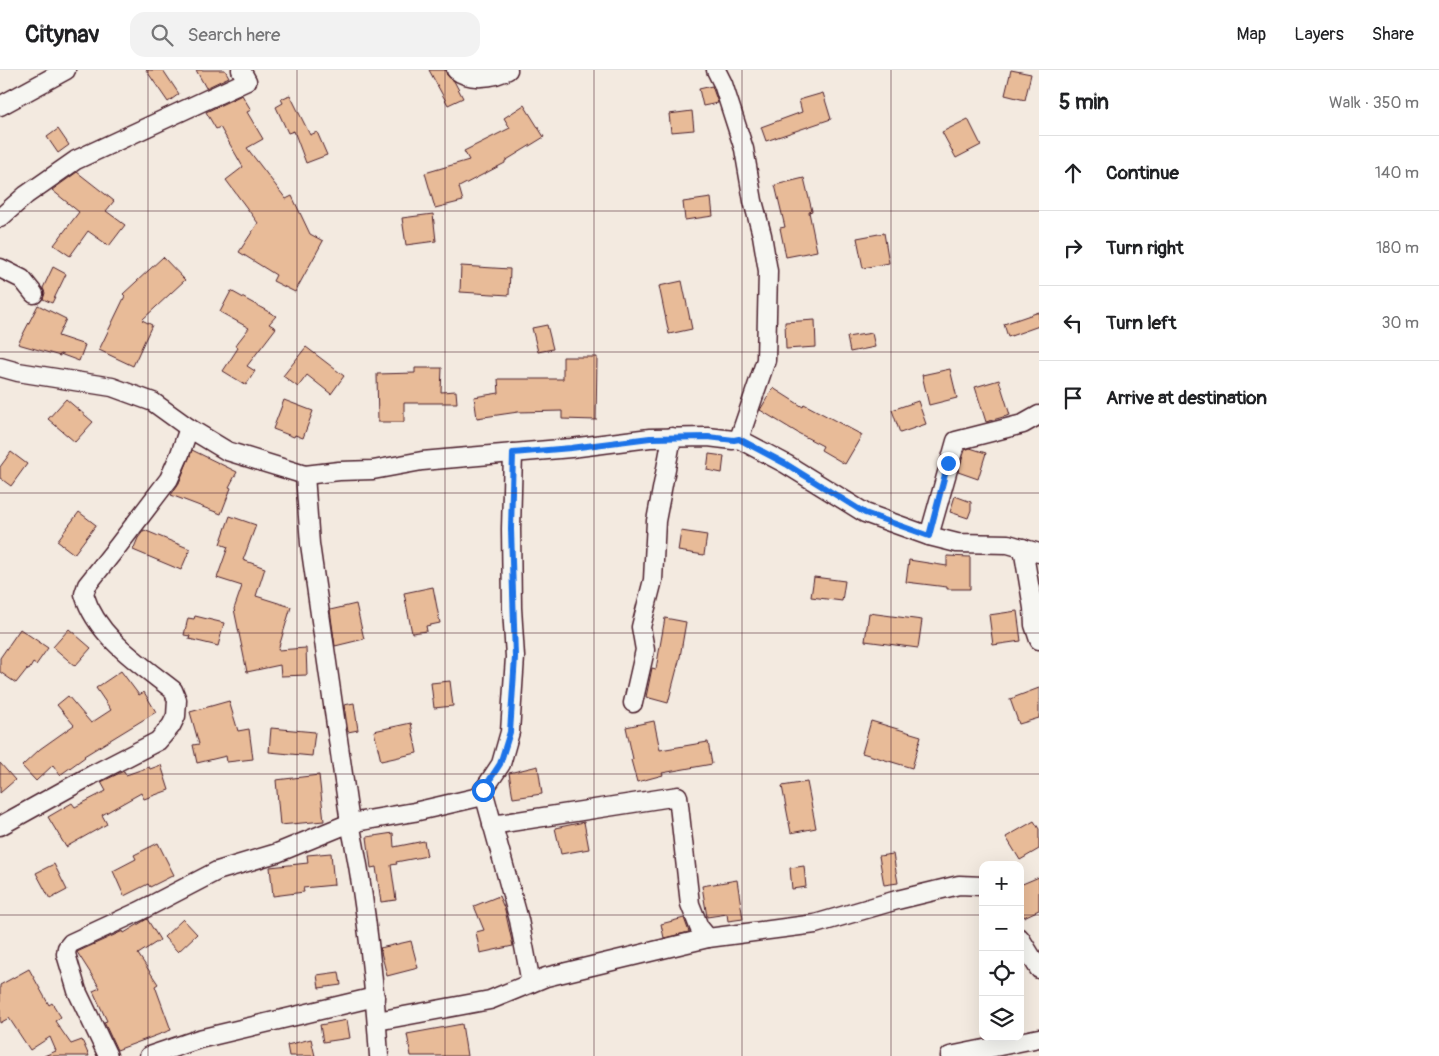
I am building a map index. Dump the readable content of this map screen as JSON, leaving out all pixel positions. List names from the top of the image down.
{
  "page": {
    "header": "Citynav",
    "search": "Search here",
    "nav": ["Map", "Layers", "Share"],
    "heading": ["5 min", "Walk · 350 m"],
    "list": [
      ["Continue", "140 m"],
      ["Turn right", "180 m"],
      ["Turn left", "30 m"],
      "Arrive at destination"
    ],
    "map_buttons": ["+", "−"]
  }
}
